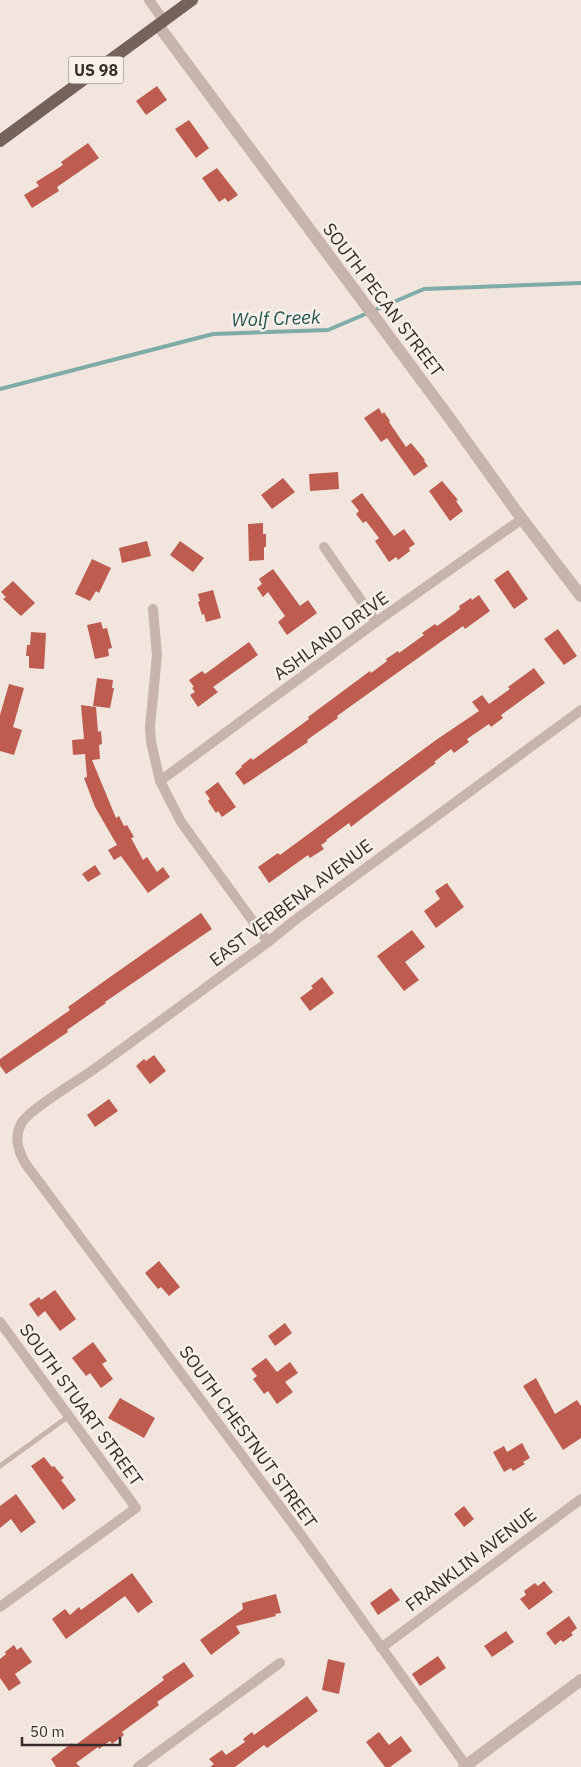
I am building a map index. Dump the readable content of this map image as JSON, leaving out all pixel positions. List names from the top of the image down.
{
  "streets": {
    "main road": ["US 98"],
    "street": [
      "SOUTH PECAN STREET",
      "ASHLAND DRIVE",
      "EAST VERBENA AVENUE",
      "SOUTH STUART STREET",
      "SOUTH CHESTNUT STREET",
      "FRANKLIN AVENUE"
    ]
  },
  "crossings": [
    ["US 98", "SOUTH PECAN STREET"],
    ["SOUTH PECAN STREET", "ASHLAND DRIVE"],
    ["EAST VERBENA AVENUE", "SOUTH CHESTNUT STREET"],
    ["SOUTH CHESTNUT STREET", "FRANKLIN AVENUE"]
  ],
  "water": ["Wolf Creek"],
  "scale_bar": "50 m"
}
